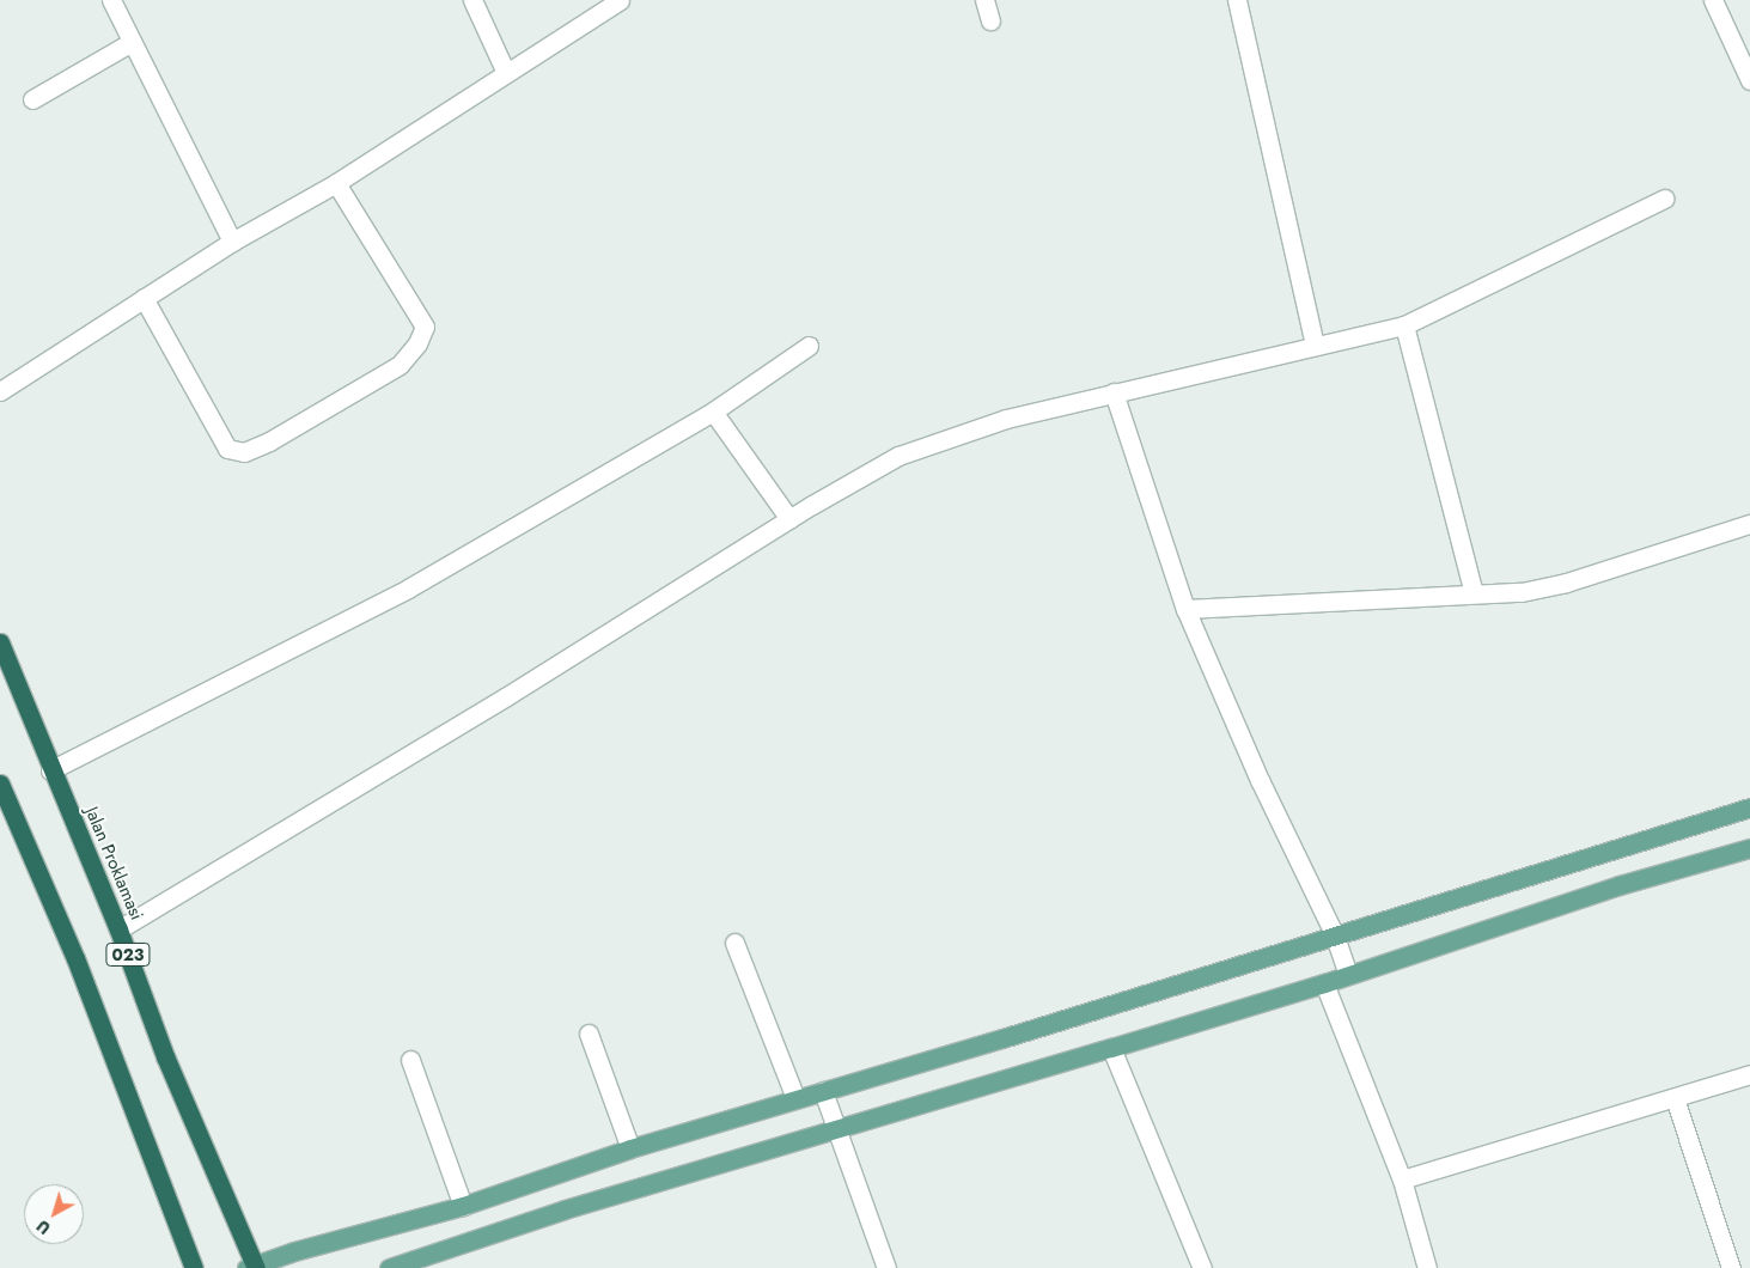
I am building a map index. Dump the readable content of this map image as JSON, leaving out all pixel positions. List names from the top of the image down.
{
  "streets": {
    "highway": ["Jalan Proklamasi", "023"]
  },
  "north": "bottom left"
}
